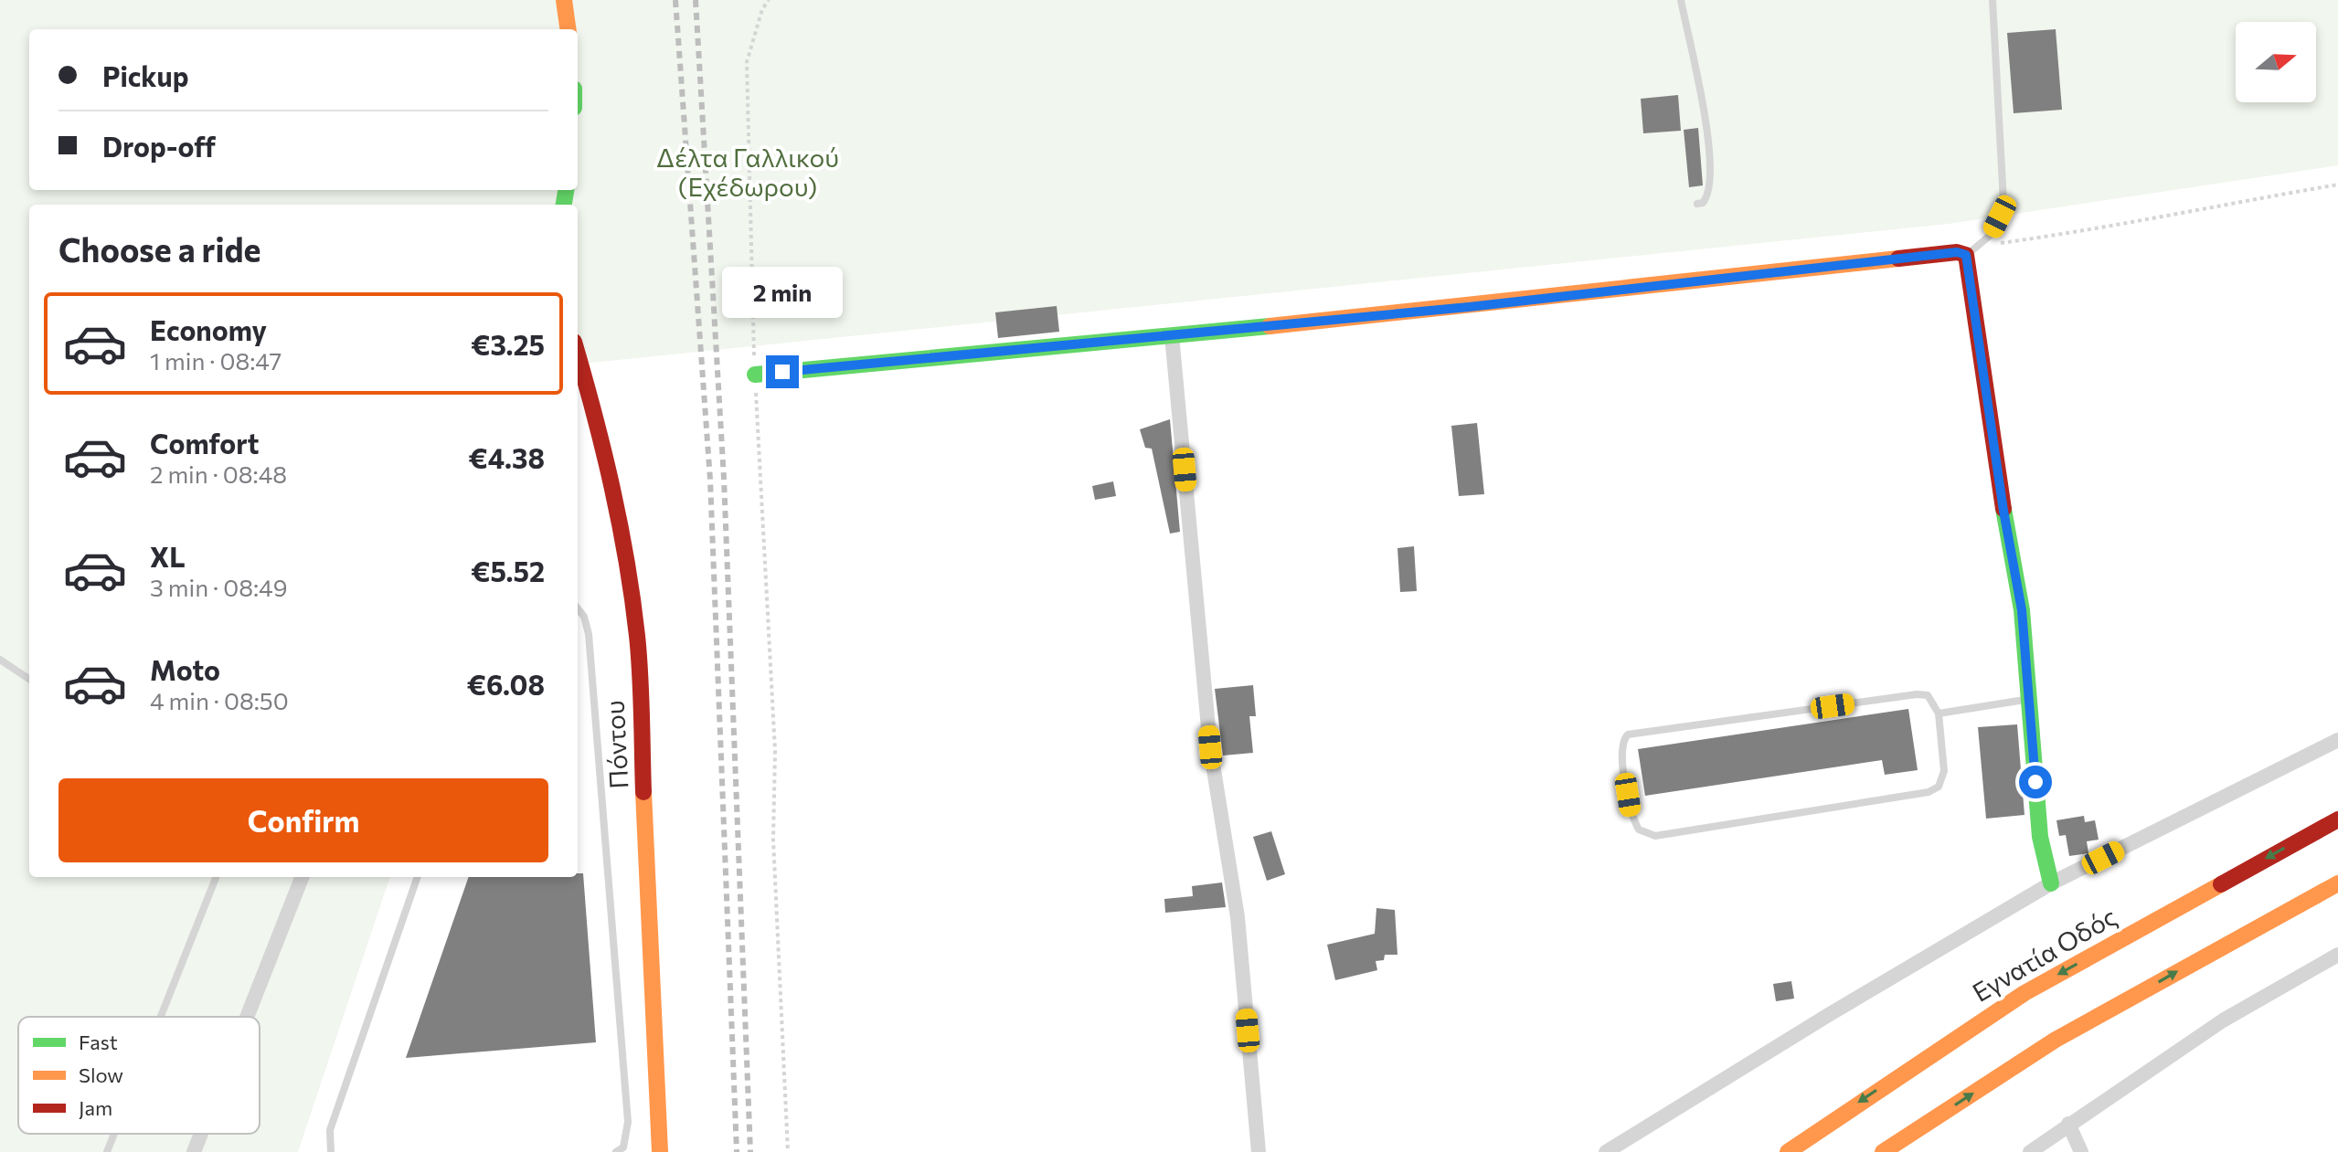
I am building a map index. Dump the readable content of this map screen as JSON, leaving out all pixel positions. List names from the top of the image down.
{
  "streets": {
    "main road": ["Πόντου", "Εγνατία Οδός"]
  },
  "parks": ["Δέλτα Γαλλικού (Εχέδωρου)"],
  "legend": ["Fast", "Slow", "Jam"],
  "north": "right",
  "page": {
    "banner": ["Pickup", "Drop-off"],
    "heading": "Choose a ride",
    "bubble": "2 min",
    "list": [
      {
        "name": "Economy",
        "note": "1 min · 08:47",
        "value": "€3.25"
      },
      {
        "name": "Comfort",
        "note": "2 min · 08:48",
        "value": "€4.38"
      },
      {
        "name": "XL",
        "note": "3 min · 08:49",
        "value": "€5.52"
      },
      {
        "name": "Moto",
        "note": "4 min · 08:50",
        "value": "€6.08"
      }
    ],
    "buttons": "Confirm"
  }
}
